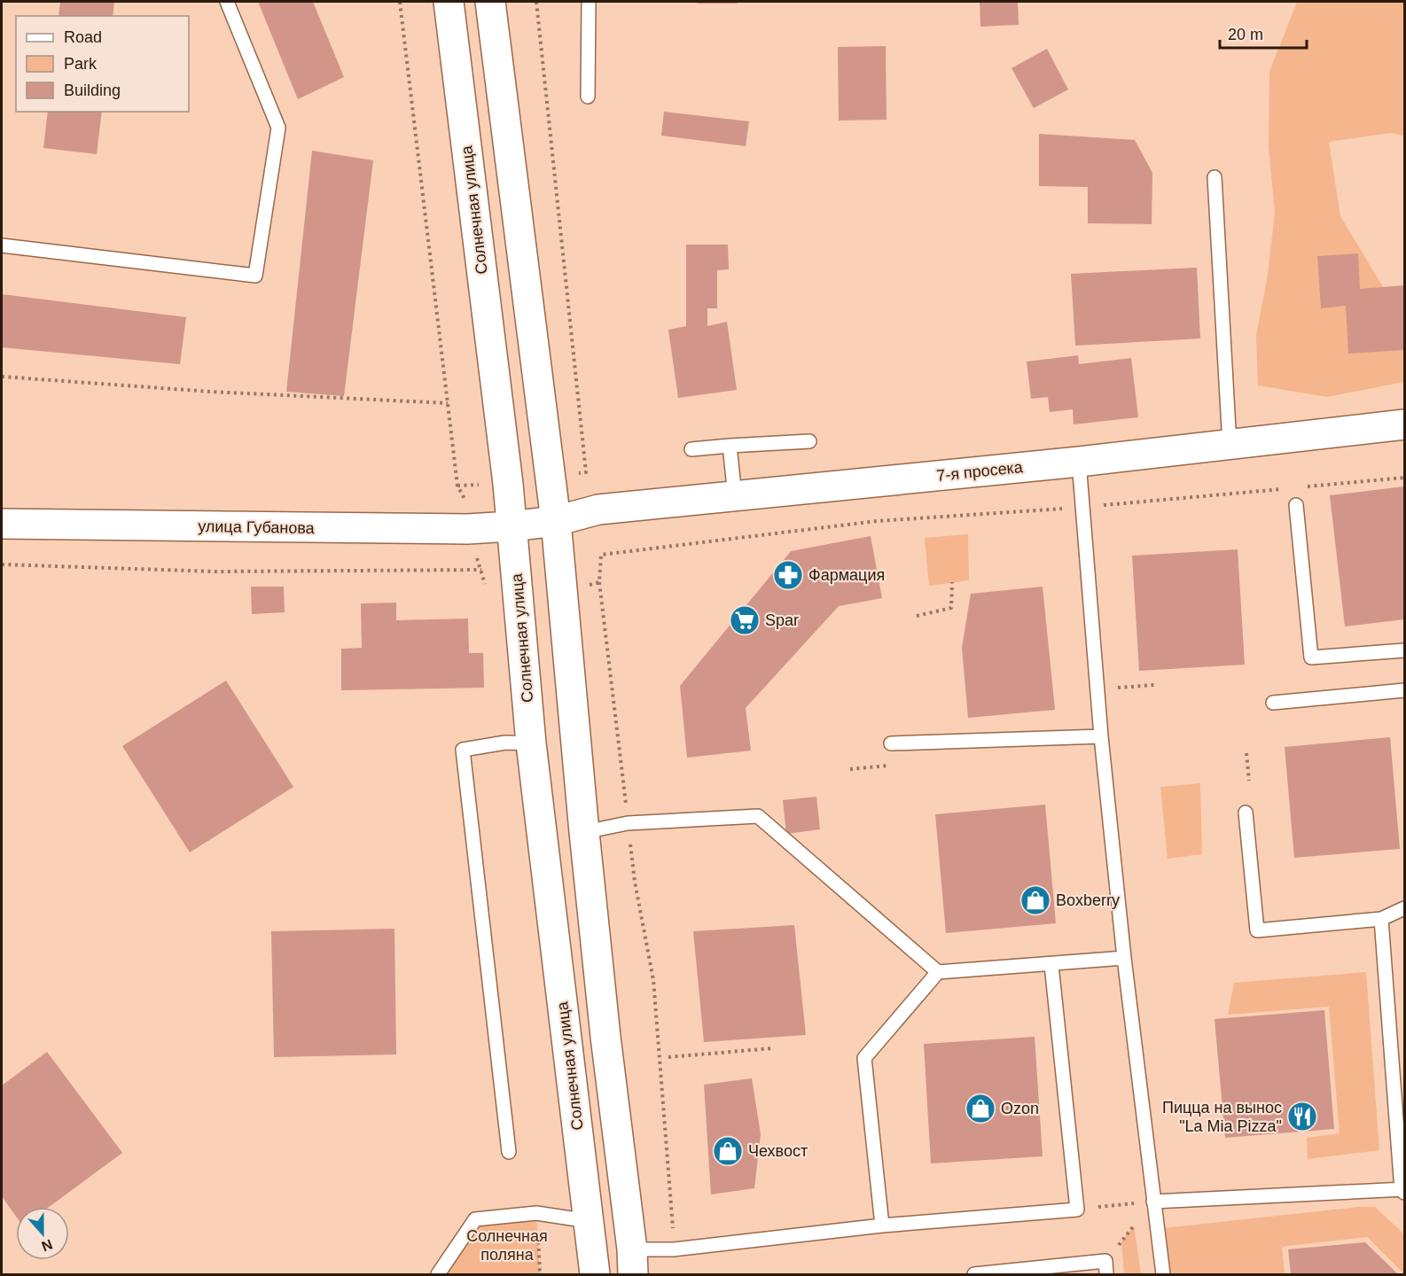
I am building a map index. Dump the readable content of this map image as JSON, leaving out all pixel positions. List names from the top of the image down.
{
  "streets": {
    "main road": ["Солнечная улица", "7-я просека", "улица Губанова"]
  },
  "crossings": [
    ["Солнечная улица", "улица Губанова"],
    ["7-я просека", "улица Губанова"]
  ],
  "parks": ["Солнечная поляна"],
  "places": {
    "pharmacy": ["Фармация"],
    "supermarket": ["Spar"],
    "shop": ["Boxberry", "Ozon", "Чехвост"],
    "restaurant": ["Пицца на вынос \"La Mia Pizza\""]
  },
  "legend": ["Road", "Park", "Building"],
  "scale_bar": "20 m",
  "north": "bottom"
}
